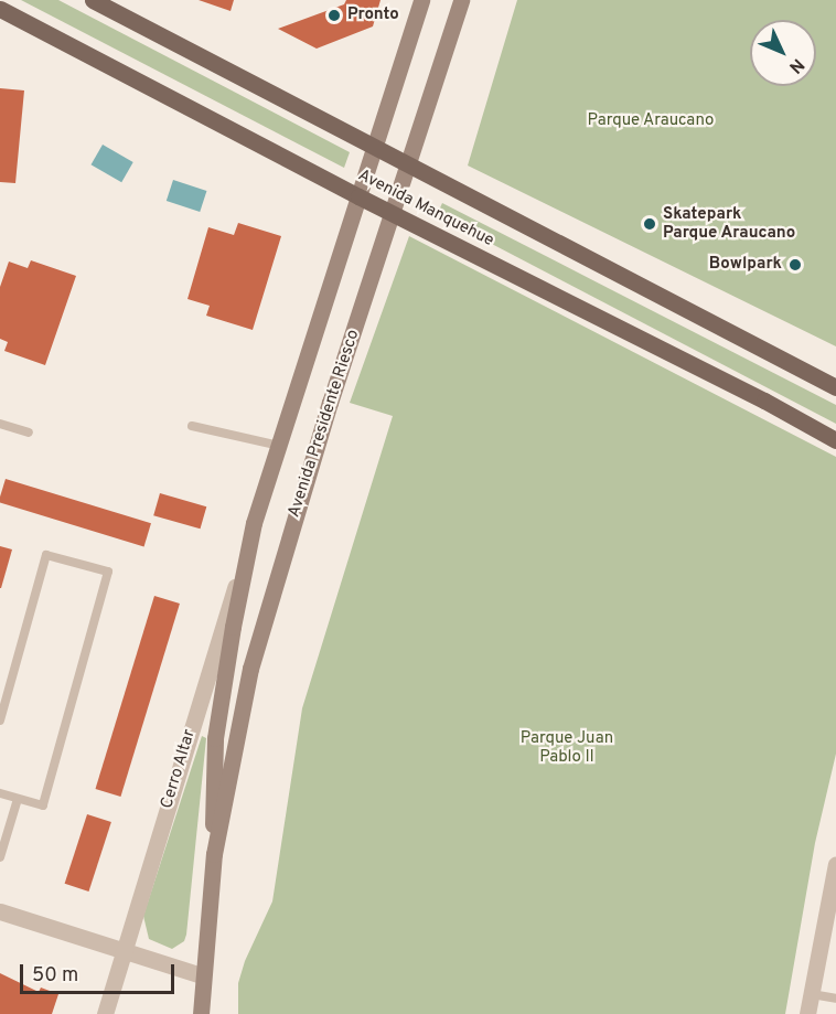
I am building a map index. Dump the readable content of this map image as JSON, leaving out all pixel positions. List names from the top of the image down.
{
  "streets": {
    "main road": ["Avenida Manquehue", "Avenida Presidente Riesco"],
    "street": ["Cerro Altar"]
  },
  "crossings": [
    ["Avenida Manquehue", "Avenida Presidente Riesco"],
    ["Avenida Presidente Riesco", "Cerro Altar"]
  ],
  "parks": ["Parque Araucano", "Parque Juan Pablo II"],
  "places": ["Pronto", "Skatepark Parque Araucano", "Bowlpark"],
  "scale_bar": "50 m",
  "north": "bottom right"
}
